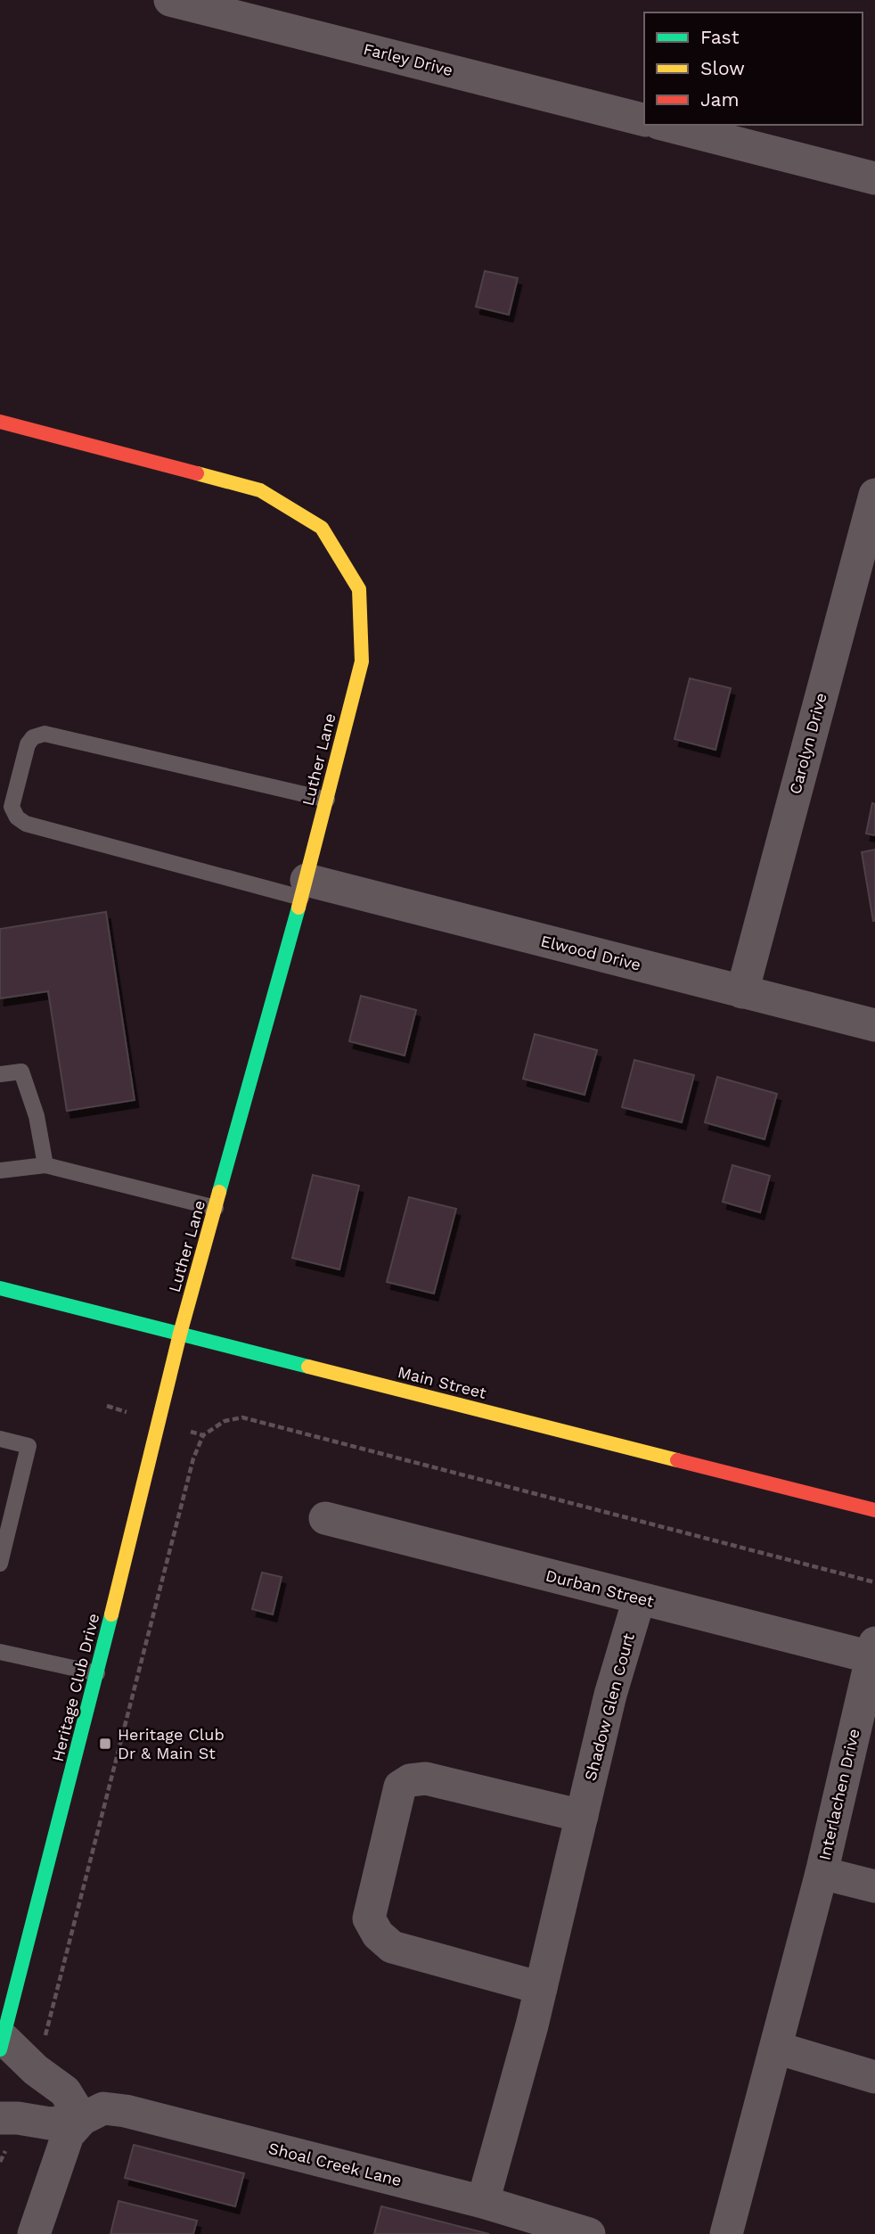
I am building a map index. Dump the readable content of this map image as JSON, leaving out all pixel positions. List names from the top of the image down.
{
  "streets": {
    "street": [
      "Farley Drive",
      "Carolyn Drive",
      "Luther Lane",
      "Elwood Drive",
      "Main Street",
      "Durban Street",
      "Heritage Club Drive",
      "Shadow Glen Court",
      "Interlachen Drive",
      "Shoal Creek Lane"
    ]
  },
  "crossings": [
    ["Carolyn Drive", "Elwood Drive"],
    ["Luther Lane", "Elwood Drive"],
    ["Luther Lane", "Main Street"],
    ["Luther Lane", "Heritage Club Drive"],
    ["Main Street", "Heritage Club Drive"],
    ["Durban Street", "Shadow Glen Court"],
    ["Durban Street", "Interlachen Drive"],
    ["Shadow Glen Court", "Shoal Creek Lane"]
  ],
  "places": {
    "transit": ["Heritage Club Dr & Main St"]
  },
  "legend": ["Fast", "Slow", "Jam"]
}
